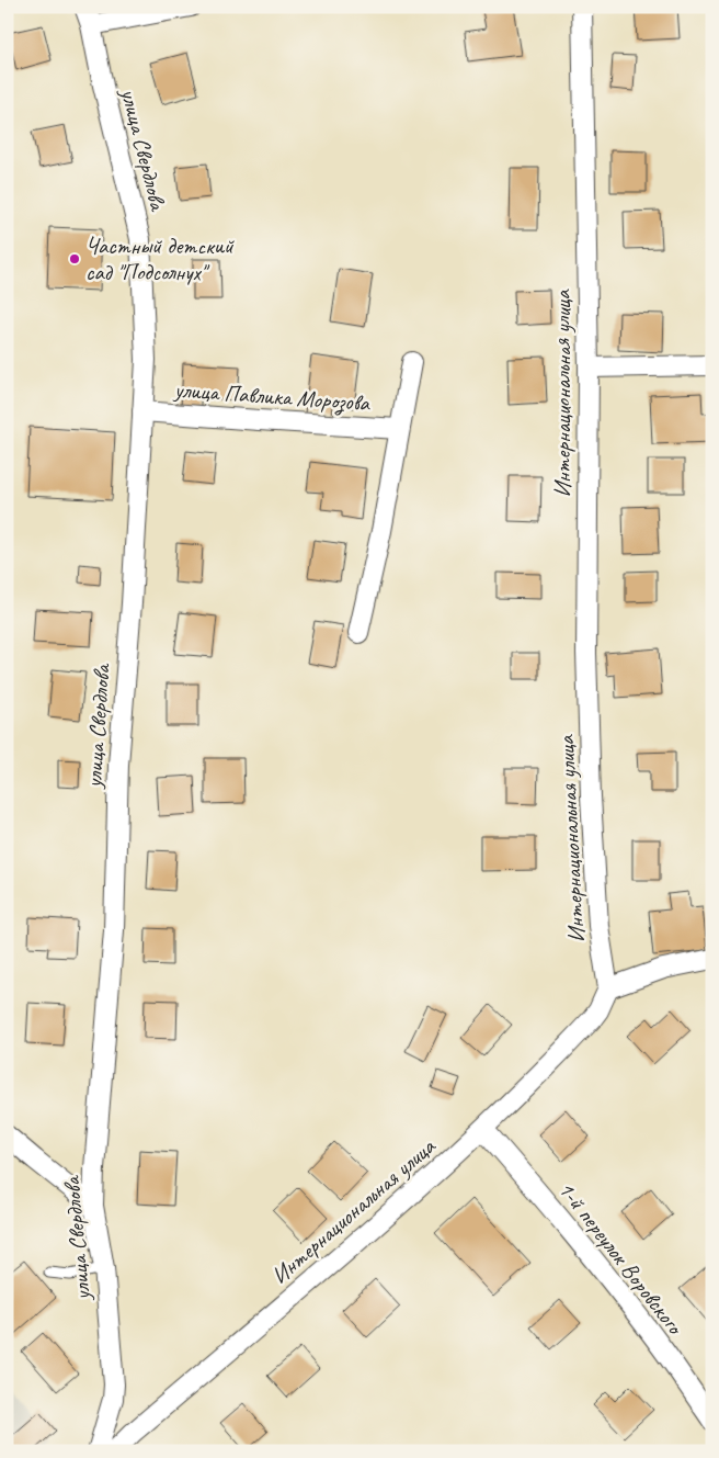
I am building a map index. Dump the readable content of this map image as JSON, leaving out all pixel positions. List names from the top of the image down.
{
  "streets": {
    "street": [
      "улица Свердлова",
      "Интернациональная улица",
      "улица Павлика Морозова",
      "1-й переулок Воровского"
    ]
  },
  "crossings": [
    ["улица Свердлова", "улица Павлика Морозова"],
    ["Интернациональная улица", "1-й переулок Воровского"]
  ],
  "places": ["Частный детский сад \"Подсолнух\""]
}
